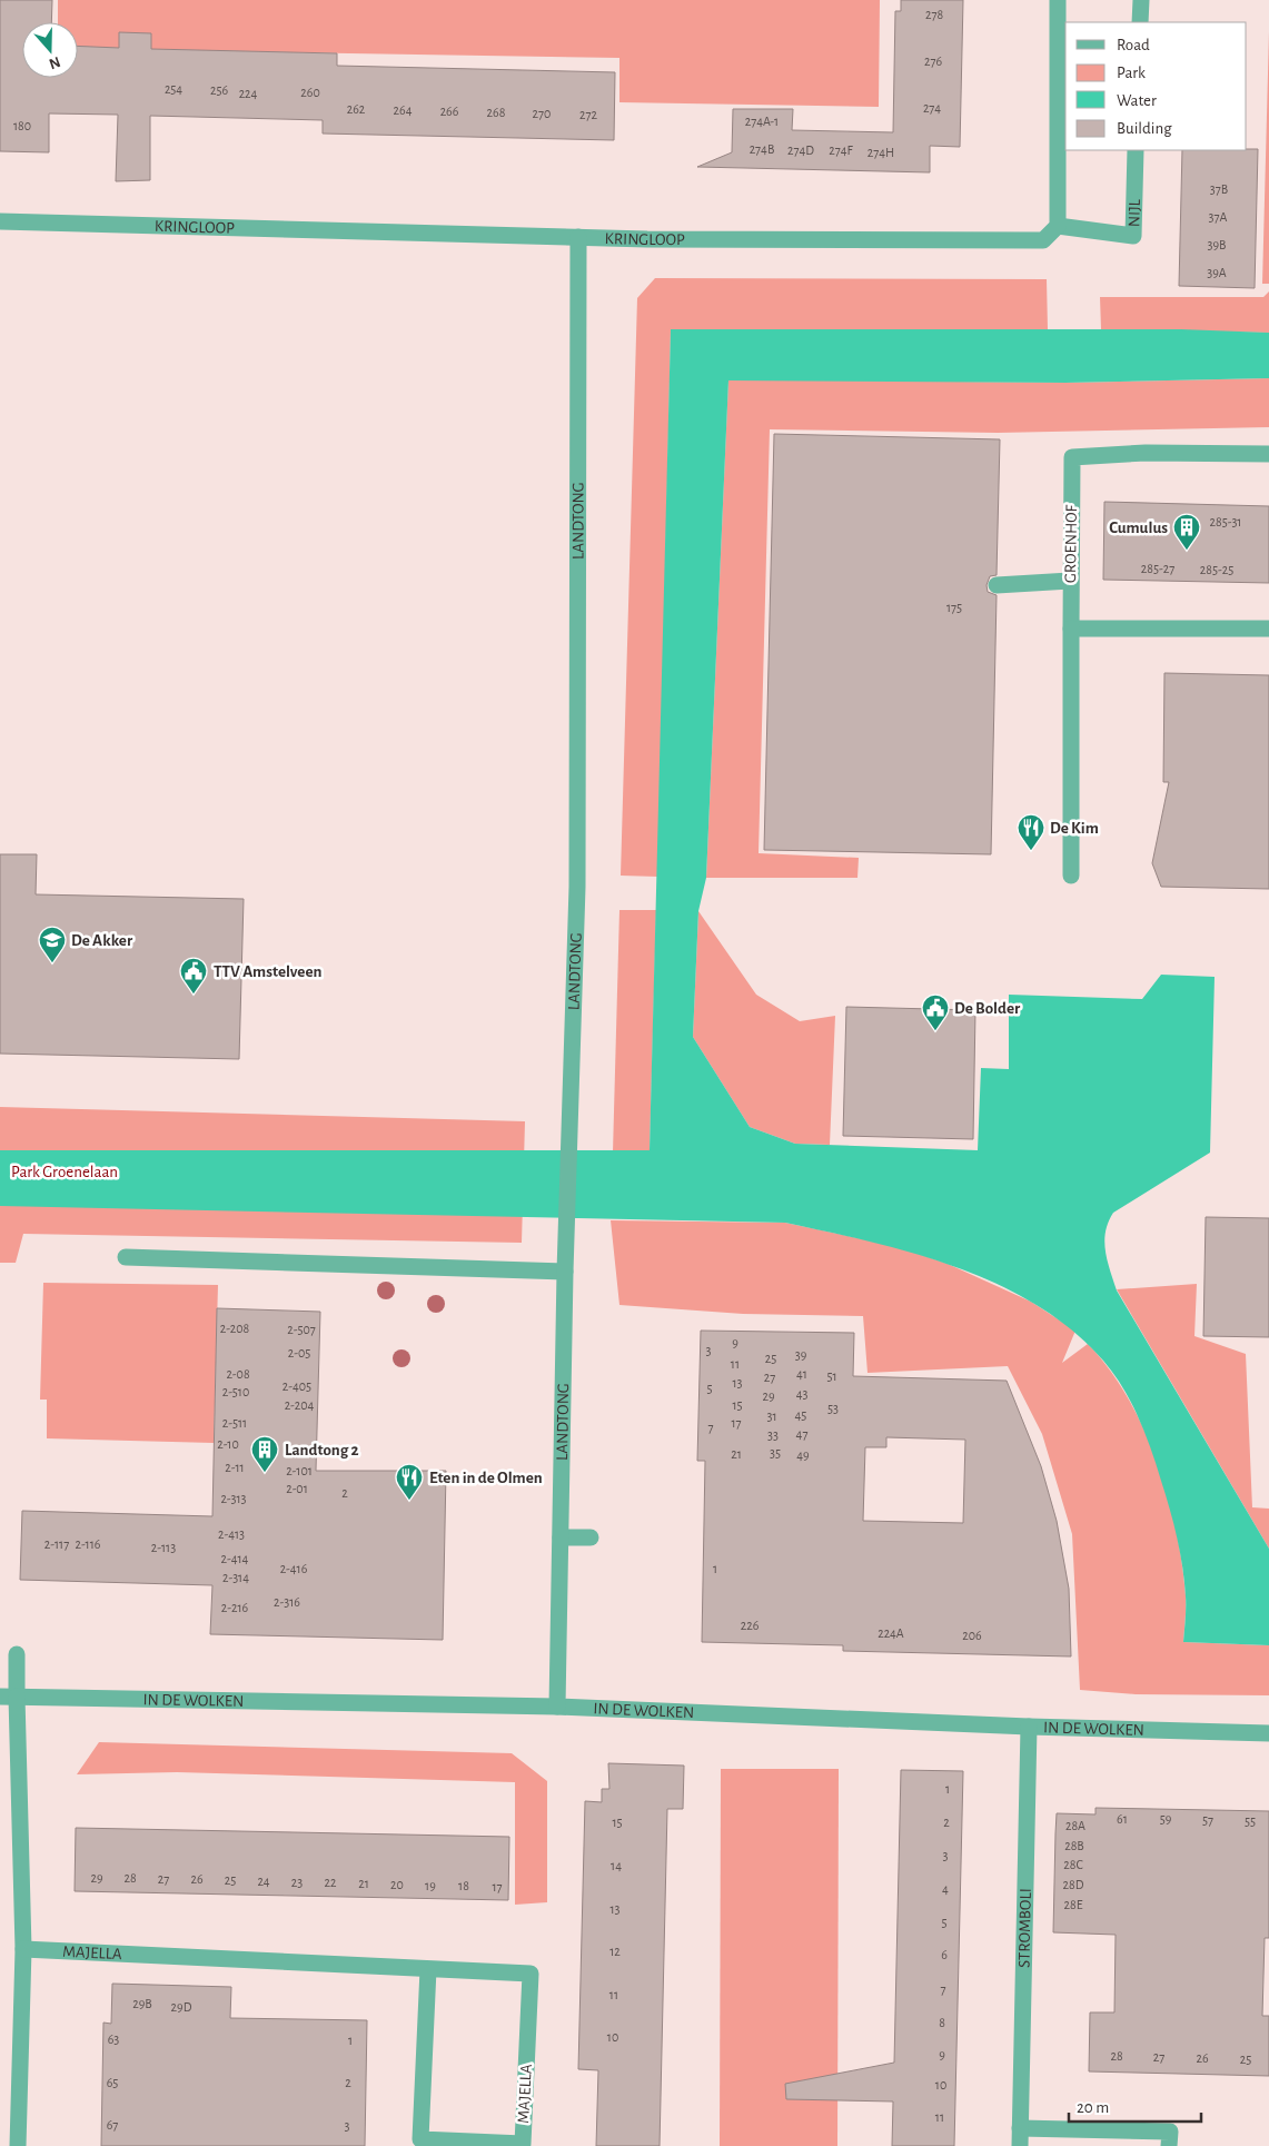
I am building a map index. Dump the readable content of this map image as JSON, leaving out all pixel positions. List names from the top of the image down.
{
  "streets": {
    "street": [
      "NIJL",
      "KRINGLOOP",
      "LANDTONG",
      "GROENHOF",
      "IN DE WOLKEN",
      "STROMBOLI",
      "MAJELLA"
    ]
  },
  "crossings": [
    ["NIJL", "KRINGLOOP"],
    ["KRINGLOOP", "LANDTONG"],
    ["LANDTONG", "IN DE WOLKEN"],
    ["IN DE WOLKEN", "STROMBOLI"]
  ],
  "parks": ["Park Groenelaan"],
  "places": {
    "building": ["Cumulus", "Landtong 2"],
    "restaurant": ["De Kim", "Eten in de Olmen"],
    "school or university": ["De Akker"],
    "public building": ["TTV Amstelveen", "De Bolder"]
  },
  "house_numbers": [
    "278",
    "276",
    "254",
    "256",
    "260",
    "224",
    "274",
    "262",
    "264",
    "266",
    "268",
    "270",
    "272",
    "274A-1",
    "180",
    "274B",
    "274D",
    "274F",
    "274H",
    "37B",
    "37A",
    "39B",
    "39A",
    "285-31",
    "285-27",
    "285-25",
    "175",
    "2-208",
    "2-507",
    "9",
    "3",
    "2-05",
    "39",
    "25",
    "11",
    "2-08",
    "41",
    "51",
    "27",
    "13",
    "2-405",
    "5",
    "2-510",
    "43",
    "29",
    "2-204",
    "15",
    "53",
    "45",
    "31",
    "2-511",
    "17",
    "7",
    "47",
    "33",
    "2-10",
    "35",
    "21",
    "49",
    "2-11",
    "2-101",
    "2-01",
    "2",
    "2-313",
    "2-413",
    "2-117",
    "2-116",
    "2-113",
    "2-414",
    "2-416",
    "1",
    "2-314",
    "2-316",
    "2-216",
    "226",
    "224A",
    "206",
    "1",
    "61",
    "59",
    "57",
    "55",
    "15",
    "2",
    "28A",
    "28B",
    "3",
    "28C",
    "14",
    "29",
    "28",
    "27",
    "26",
    "25",
    "24",
    "23",
    "22",
    "21",
    "20",
    "28D",
    "19",
    "18",
    "17",
    "4",
    "28E",
    "13",
    "5",
    "12",
    "6",
    "7",
    "11",
    "29B",
    "29D",
    "8",
    "10",
    "63",
    "1",
    "9",
    "28",
    "27",
    "26",
    "25",
    "65",
    "2",
    "10",
    "11",
    "67",
    "3"
  ],
  "legend": [
    "Road",
    "Park",
    "Water",
    "Building"
  ],
  "scale_bar": "20 m",
  "north": "bottom"
}
